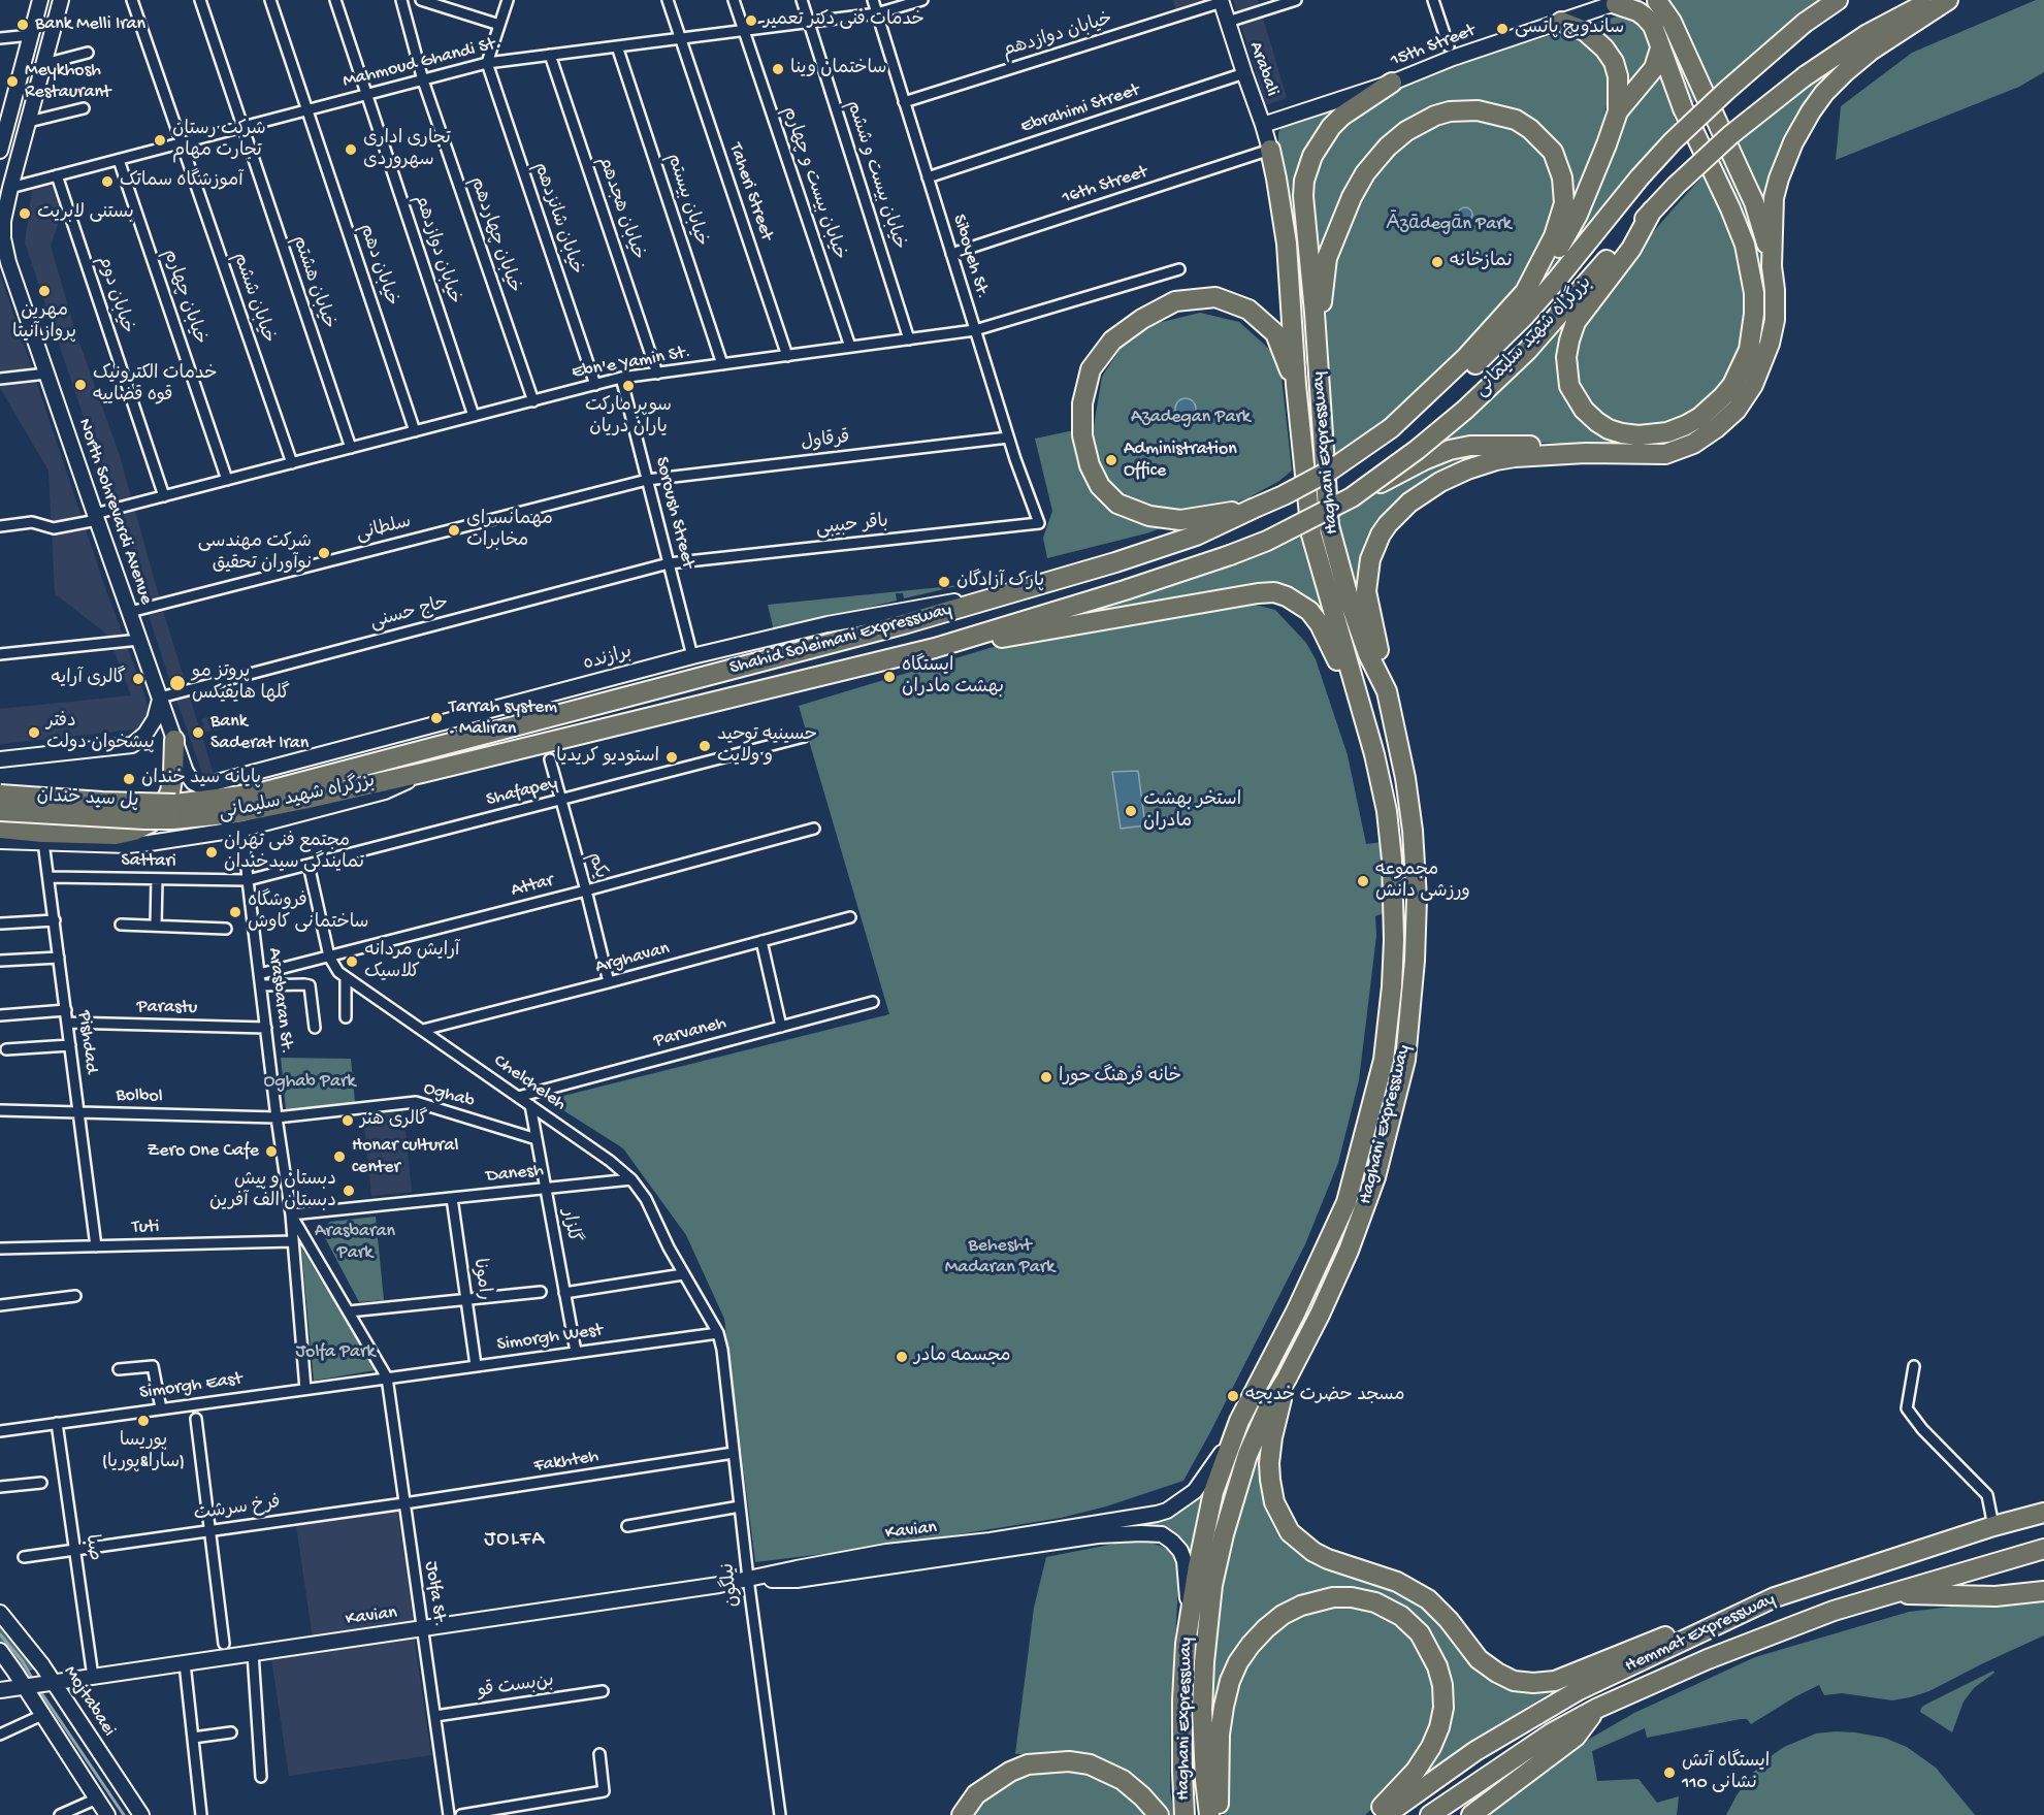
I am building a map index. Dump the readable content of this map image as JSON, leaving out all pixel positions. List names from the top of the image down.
{
  "streets": {
    "highway": [
      "بزرگراه شهید سلیمانی",
      "Haghani Expressway",
      "Shahid Soleimani Expressway",
      "پل سید خندان",
      "Hemmat Expressway"
    ],
    "main road": [
      "15th Street",
      "Arabali",
      "North Sohrevardi Avenue",
      "برازنده",
      "Kavian",
      "Mojtabaei"
    ],
    "street": [
      "خیابان دوازدهم",
      "Mahmoud Ghandi St.",
      "Ebrahimi Street",
      "خیابان بیست و ششم",
      "خیابان بیست و چهارم",
      "16th Street",
      "Taheri Street",
      "خیابان بیستم",
      "خیابان هجدهم",
      "خیابان شانزدهم",
      "خیابان چهاردهم",
      "Siboyeh St.",
      "خیابان دهم",
      "خیابان هشتم",
      "خیابان دوم",
      "خیابان چهارم",
      "خیابان ششم",
      "Ebn'e Yamin St.",
      "قرقاول",
      "Soroush Street",
      "باقر حبیبی",
      "سلطانی",
      "حاج حسنی",
      "Shafapey",
      "Sattari",
      "یکم",
      "Attar",
      "Arghavan",
      "Arasbaran St.",
      "Parastu",
      "Parvaneh",
      "Pishdad",
      "Chelcheleh",
      "Oghab",
      "Bolbol",
      "Danesh",
      "گلزار",
      "Tuti",
      "رامونا",
      "Simorgh West",
      "Simorgh East",
      "Fakhteh",
      "فرخ سرشت",
      "صبا",
      "نیلگون",
      "Jolfa St.",
      "بن‌بست قو"
    ]
  },
  "crossings": [
    ["خیابان دوازدهم", "Mahmoud Ghandi St."],
    ["خیابان دوازدهم", "Arabali"],
    ["خیابان دوازدهم", "Siboyeh St."],
    ["خیابان دوازدهم", "Ebn'e Yamin St."],
    ["15th Street", "Arabali"],
    ["15th Street", "Haghani Expressway"],
    ["Mahmoud Ghandi St.", "خیابان بیست و ششم"],
    ["Mahmoud Ghandi St.", "خیابان بیست و چهارم"],
    ["Mahmoud Ghandi St.", "Taheri Street"],
    ["Mahmoud Ghandi St.", "خیابان بیستم"],
    ["Mahmoud Ghandi St.", "خیابان هجدهم"],
    ["Mahmoud Ghandi St.", "خیابان شانزدهم"],
    ["Mahmoud Ghandi St.", "خیابان چهاردهم"],
    ["Mahmoud Ghandi St.", "Siboyeh St."],
    ["Mahmoud Ghandi St.", "خیابان دهم"],
    ["Mahmoud Ghandi St.", "خیابان هشتم"],
    ["Mahmoud Ghandi St.", "خیابان دوم"],
    ["Mahmoud Ghandi St.", "خیابان چهارم"],
    ["Mahmoud Ghandi St.", "خیابان ششم"],
    ["Mahmoud Ghandi St.", "North Sohrevardi Avenue"],
    ["Arabali", "Ebrahimi Street"],
    ["Arabali", "16th Street"],
    ["Arabali", "Haghani Expressway"],
    ["Ebrahimi Street", "Siboyeh St."],
    ["خیابان بیست و ششم", "Ebn'e Yamin St."],
    ["خیابان بیست و چهارم", "Ebn'e Yamin St."],
    ["16th Street", "Siboyeh St."],
    ["16th Street", "Haghani Expressway"],
    ["Taheri Street", "Ebn'e Yamin St."],
    ["خیابان بیستم", "Ebn'e Yamin St."],
    ["خیابان هجدهم", "Ebn'e Yamin St."],
    ["خیابان شانزدهم", "Ebn'e Yamin St."],
    ["خیابان چهاردهم", "Ebn'e Yamin St."],
    ["Siboyeh St.", "Ebn'e Yamin St."],
    ["Siboyeh St.", "قرقاول"],
    ["Siboyeh St.", "باقر حبیبی"],
    ["خیابان دهم", "Ebn'e Yamin St."],
    ["خیابان هشتم", "Ebn'e Yamin St."],
    ["خیابان دوم", "Ebn'e Yamin St."],
    ["خیابان چهارم", "Ebn'e Yamin St."],
    ["خیابان ششم", "Ebn'e Yamin St."],
    ["بزرگراه شهید سلیمانی", "Shahid Soleimani Expressway"],
    ["بزرگراه شهید سلیمانی", "برازنده"],
    ["بزرگراه شهید سلیمانی", "پل سید خندان"],
    ["Ebn'e Yamin St.", "North Sohrevardi Avenue"],
    ["Ebn'e Yamin St.", "Soroush Street"],
    ["قرقاول", "Soroush Street"],
    ["قرقاول", "سلطانی"],
    ["North Sohrevardi Avenue", "سلطانی"],
    ["North Sohrevardi Avenue", "حاج حسنی"],
    ["North Sohrevardi Avenue", "برازنده"],
    ["Soroush Street", "باقر حبیبی"],
    ["Soroush Street", "سلطانی"],
    ["Soroush Street", "حاج حسنی"],
    ["Soroush Street", "برازنده"],
    ["باقر حبیبی", "حاج حسنی"],
    ["Shafapey", "Sattari"],
    ["Shafapey", "یکم"],
    ["Shafapey", "Arasbaran St."],
    ["Shafapey", "Chelcheleh"],
    ["Sattari", "Arasbaran St."],
    ["Sattari", "Pishdad"],
    ["یکم", "Attar"],
    ["یکم", "Arghavan"],
    ["Attar", "Arasbaran St."],
    ["Attar", "Chelcheleh"],
    ["Arghavan", "Chelcheleh"],
    ["Arasbaran St.", "Parastu"],
    ["Arasbaran St.", "Oghab"],
    ["Arasbaran St.", "Bolbol"],
    ["Arasbaran St.", "Danesh"],
    ["Arasbaran St.", "Tuti"],
    ["Arasbaran St.", "Simorgh West"],
    ["Arasbaran St.", "Simorgh East"],
    ["Arasbaran St.", "Jolfa St."],
    ["Parastu", "Pishdad"],
    ["Parvaneh", "Chelcheleh"],
    ["Pishdad", "Bolbol"],
    ["Pishdad", "Tuti"],
    ["Chelcheleh", "Danesh"],
    ["Chelcheleh", "گلزار"],
    ["Chelcheleh", "Simorgh West"],
    ["Chelcheleh", "نیلگون"],
    ["Oghab", "Bolbol"],
    ["Oghab", "گلزار"],
    ["Danesh", "گلزار"],
    ["Danesh", "رامونا"],
    ["گلزار", "Simorgh West"],
    ["رامونا", "Simorgh West"],
    ["Simorgh West", "Simorgh East"],
    ["Simorgh West", "Jolfa St."],
    ["Simorgh East", "صبا"],
    ["Simorgh East", "Jolfa St."],
    ["Fakhteh", "فرخ سرشت"],
    ["Fakhteh", "نیلگون"],
    ["Fakhteh", "Jolfa St."],
    ["فرخ سرشت", "صبا"],
    ["فرخ سرشت", "Jolfa St."],
    ["Kavian", "صبا"],
    ["Kavian", "نیلگون"],
    ["Kavian", "Jolfa St."],
    ["Kavian", "Mojtabaei"],
    ["Jolfa St.", "بن‌بست قو"]
  ],
  "districts": ["JOLFA"],
  "parks": [
    "Āzādegān Park",
    "Azadegan Park",
    "Oghab Park",
    "Arasbaran Park",
    "Behesht Madaran Park",
    "Jolfa Park"
  ],
  "places": [
    "خدمات فنی دکتر تعمیر",
    "Bank Melli Iran",
    "ساندویچ پاتسی",
    "ساختمان وینا",
    "Meykhosh Restaurant",
    "شرکت رستان تجارت مهام",
    "تجاری اداری سهروردی",
    "آموزشگاه سماتک",
    "بستنی لابریت",
    "نمازخانه",
    "مهرین پرواز آنیتا",
    "خدمات الکترونیک قوه قضاییه",
    "سوپر مارکت یاران دریان",
    "Administration Office",
    "مهمانسرای مخابرات",
    "شرکت مهندسی نوآوران تحقیق",
    "پارک آزادگان",
    "ایستگاه بهشت مادران",
    "گالری آرایه",
    "پروتز مو گلها هایفیکس",
    "Tarrah system . Maliran",
    "دفتر پیشخوان دولت",
    "Bank Saderat Iran",
    "حسینیه توحید و ولایت",
    "استودیو کریدیا",
    "پایانه سید خندان",
    "استخر بهشت مادران",
    "مجتمع فنی تهران نمایندگی سیدخندان",
    "مجموعه ورزشی دانش",
    "فروشگاه ساختمانی کاوش",
    "آرایش مردانه کلاسیک",
    "خانه فرهنگ حورا",
    "گالری هنر",
    "Zero One Cafe",
    "Honar cultural center",
    "دبستان و پیش دبستان الف آفرین",
    "مجسمه مادر",
    "مسجد حضرت خدیجه",
    "پوریسا (سارا&پوریا)",
    "ایستگاه آتش نشانی 110"
  ]
}
